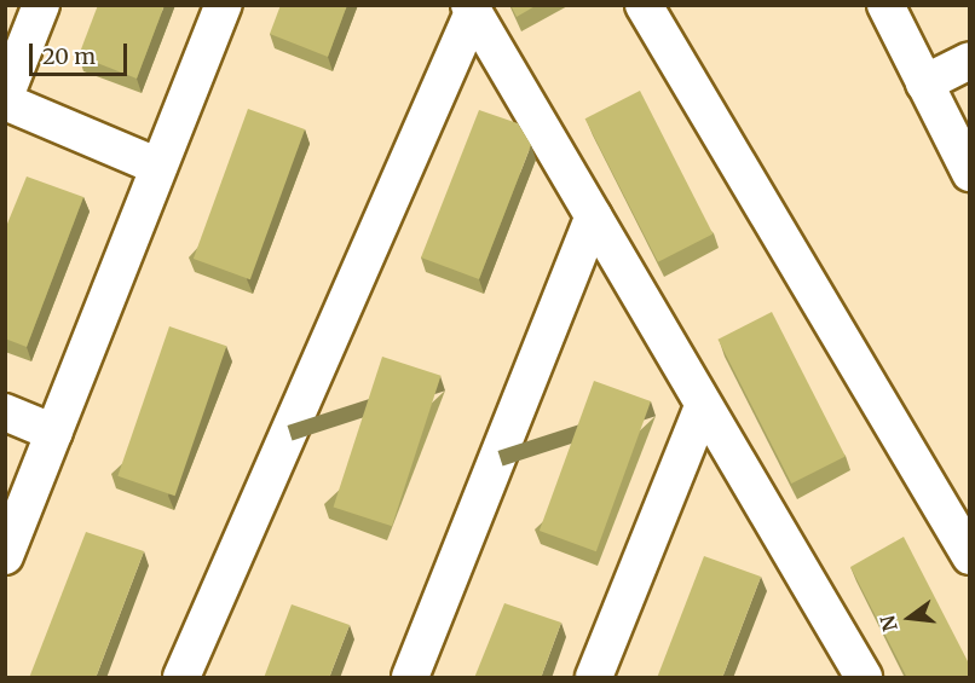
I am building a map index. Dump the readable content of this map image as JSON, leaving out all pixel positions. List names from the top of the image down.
{
  "scale_bar": "20 m",
  "north": "left"
}
